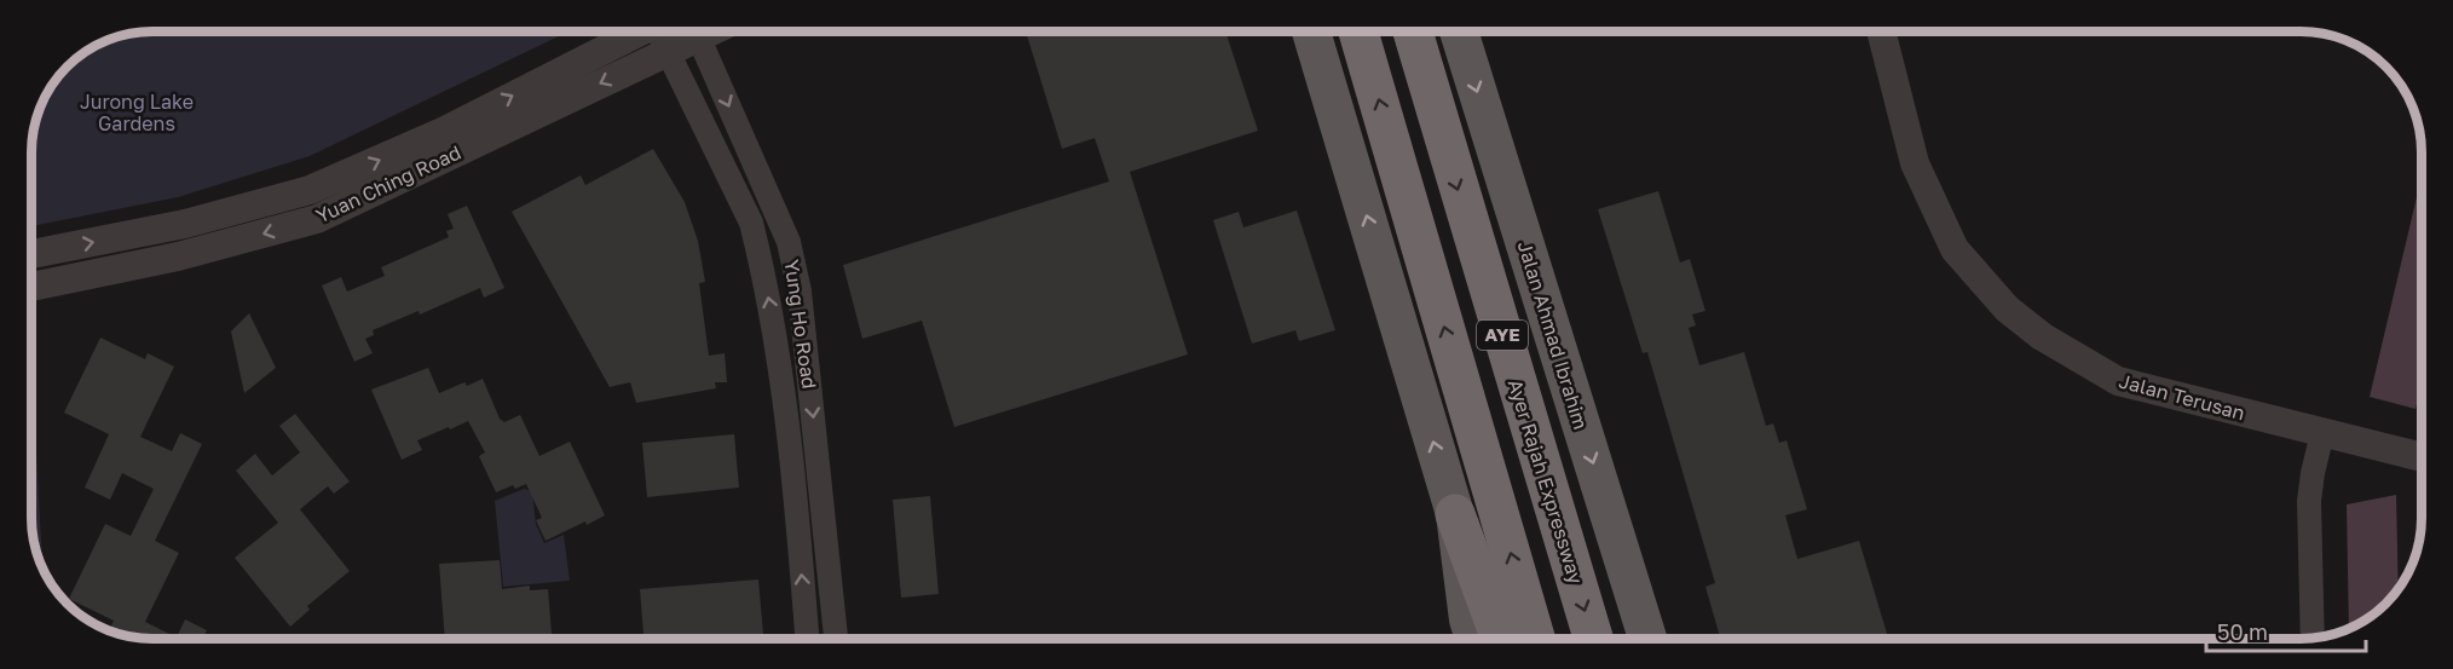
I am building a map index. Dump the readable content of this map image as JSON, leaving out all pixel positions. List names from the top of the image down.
{
  "streets": {
    "highway": ["AYE", "Ayer Rajah Expressway"],
    "main road": ["Jalan Ahmad Ibrahim"],
    "street": ["Yuan Ching Road", "Yung Ho Road", "Jalan Terusan"]
  },
  "crossings": [
    ["Yuan Ching Road", "Yung Ho Road"]
  ],
  "parks": ["Jurong Lake Gardens"],
  "scale_bar": "50 m"
}
